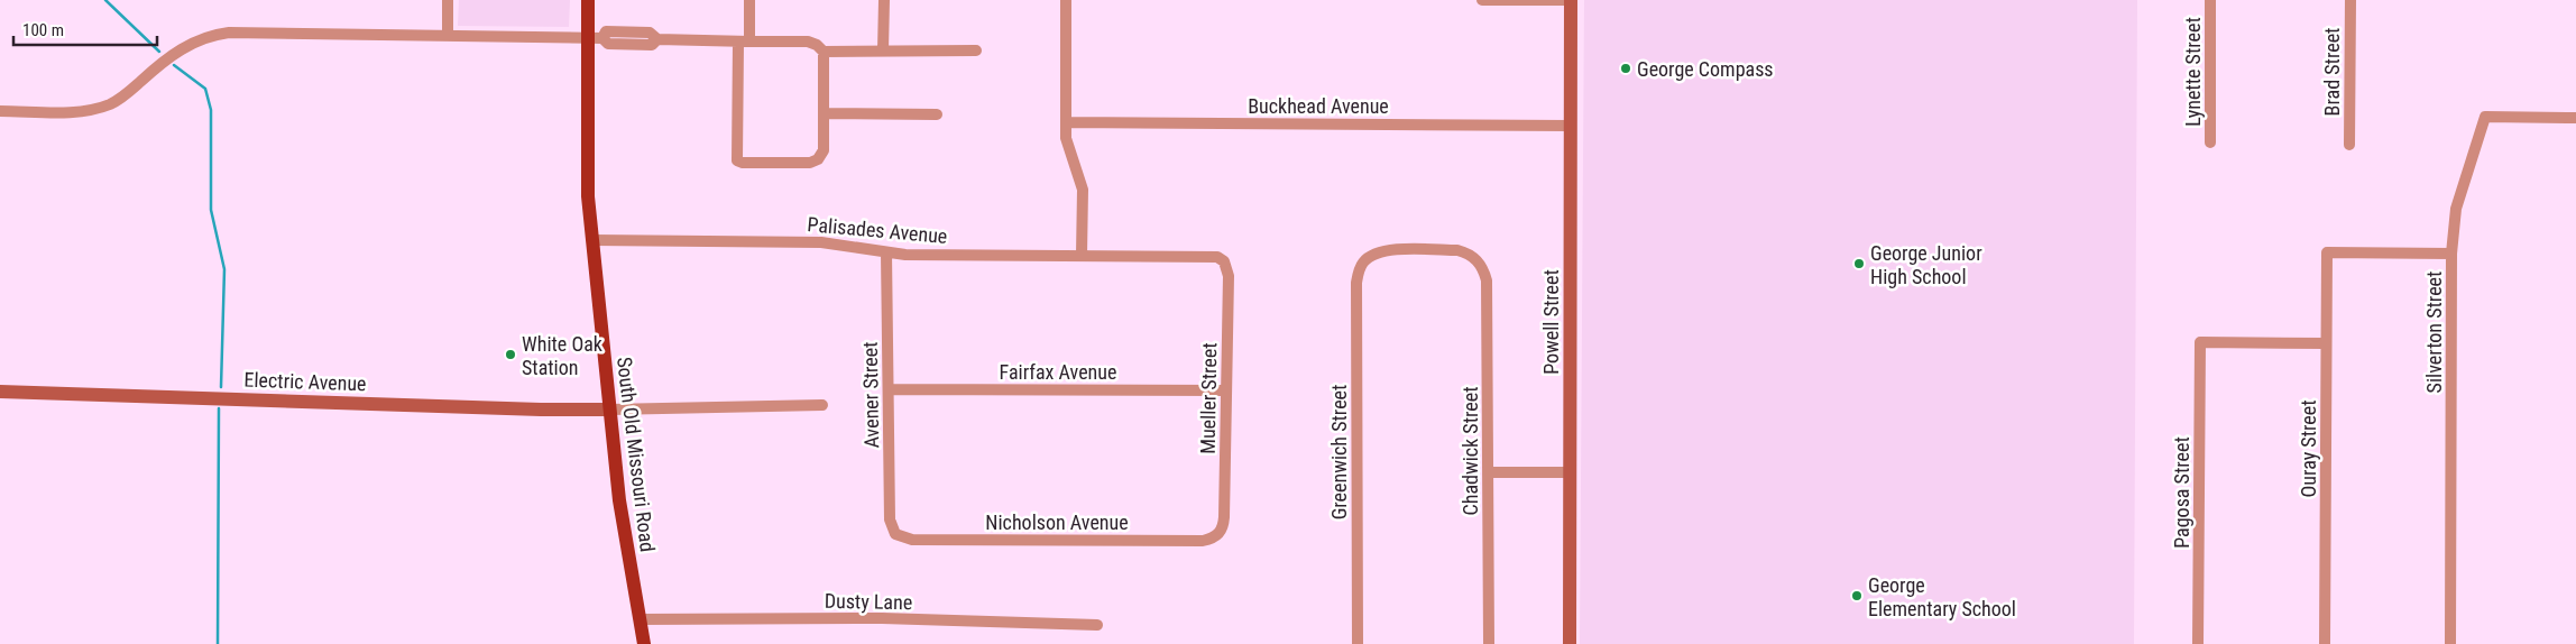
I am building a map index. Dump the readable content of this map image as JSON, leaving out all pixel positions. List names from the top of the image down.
{
  "streets": {
    "main road": ["South Old Missouri Road"],
    "street": [
      "Lynette Street",
      "Brad Street",
      "Buckhead Avenue",
      "Palisades Avenue",
      "Powell Street",
      "Silverton Street",
      "Fairfax Avenue",
      "Electric Avenue",
      "Avener Street",
      "Mueller Street",
      "Ouray Street",
      "Chadwick Street",
      "Greenwich Street",
      "Pagosa Street",
      "Nicholson Avenue",
      "Dusty Lane"
    ]
  },
  "crossings": [
    ["Buckhead Avenue", "Powell Street"],
    ["Palisades Avenue", "Avener Street"],
    ["Palisades Avenue", "Mueller Street"],
    ["Palisades Avenue", "South Old Missouri Road"],
    ["Silverton Street", "Ouray Street"],
    ["Fairfax Avenue", "Avener Street"],
    ["Fairfax Avenue", "Mueller Street"],
    ["Electric Avenue", "South Old Missouri Road"],
    ["Avener Street", "Nicholson Avenue"],
    ["Mueller Street", "Nicholson Avenue"],
    ["Ouray Street", "Pagosa Street"],
    ["Chadwick Street", "Greenwich Street"],
    ["South Old Missouri Road", "Dusty Lane"]
  ],
  "places": [
    "George Compass",
    "George Junior High School",
    "White Oak Station",
    "George Elementary School"
  ],
  "scale_bar": "100 m"
}
